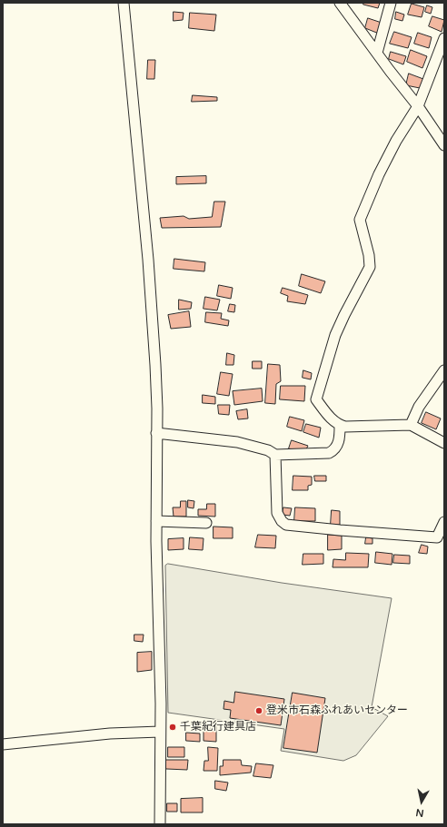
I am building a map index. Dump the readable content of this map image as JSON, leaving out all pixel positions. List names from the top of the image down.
{
  "places": ["登米市石森ふれあいセンター", "千葉紀行建具店"],
  "north": "bottom"
}
